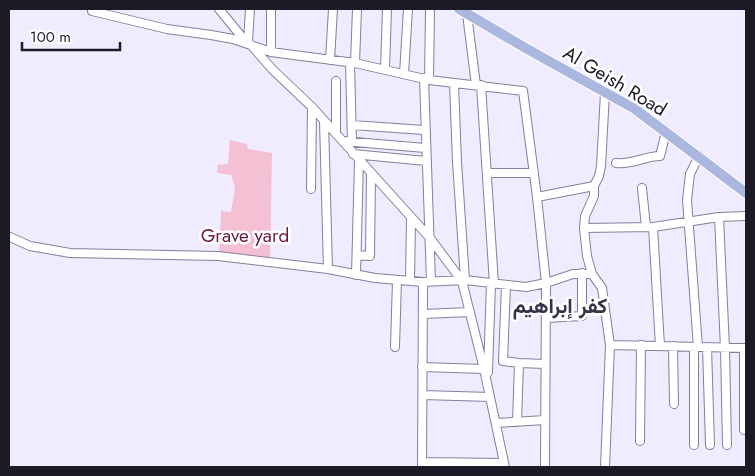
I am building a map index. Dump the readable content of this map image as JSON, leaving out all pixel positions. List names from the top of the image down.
{
  "streets": {
    "main road": ["Al Geish Road"]
  },
  "districts": ["كفر إبراهيم"],
  "parks": ["Grave yard"],
  "scale_bar": "100 m"
}
